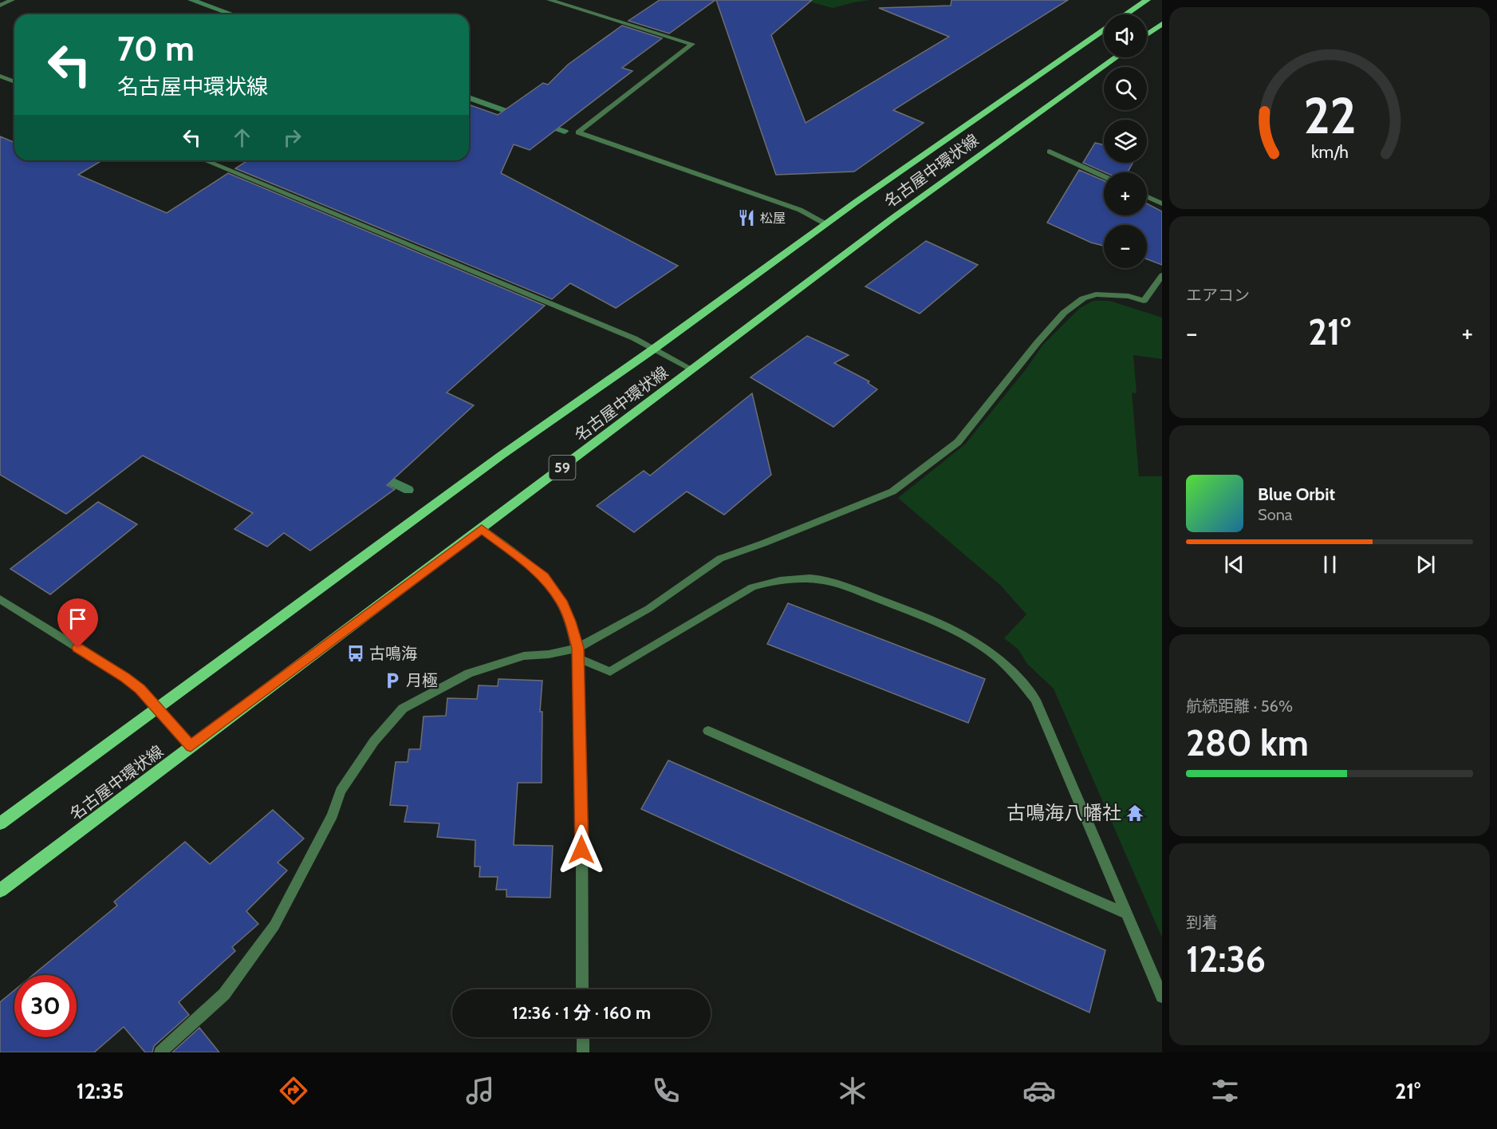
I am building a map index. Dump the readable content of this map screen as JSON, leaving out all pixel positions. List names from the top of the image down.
{
  "streets": {
    "main road": ["名古屋中環状線", "59"]
  },
  "places": {
    "restaurant": ["松屋"],
    "bus stop": ["古鳴海"],
    "parking": ["月極"],
    "temple": ["古鳴海八幡社"]
  },
  "page": {
    "map_buttons": ["+", "−"],
    "turn": ["70 m", "名古屋中環状線"],
    "tile": [
      "エアコン",
      ["航続距離 · 56%", "280 km"],
      ["到着", "12:36"]
    ],
    "heat": ["−", "21°", "+"],
    "song": ["Blue Orbit", "Sona"],
    "limit": "30",
    "trip": "12:36 · 1 分 · 160 m",
    "tabs": ["12:35", "21°"],
    "gauge": ["22", "km/h"]
  }
}
